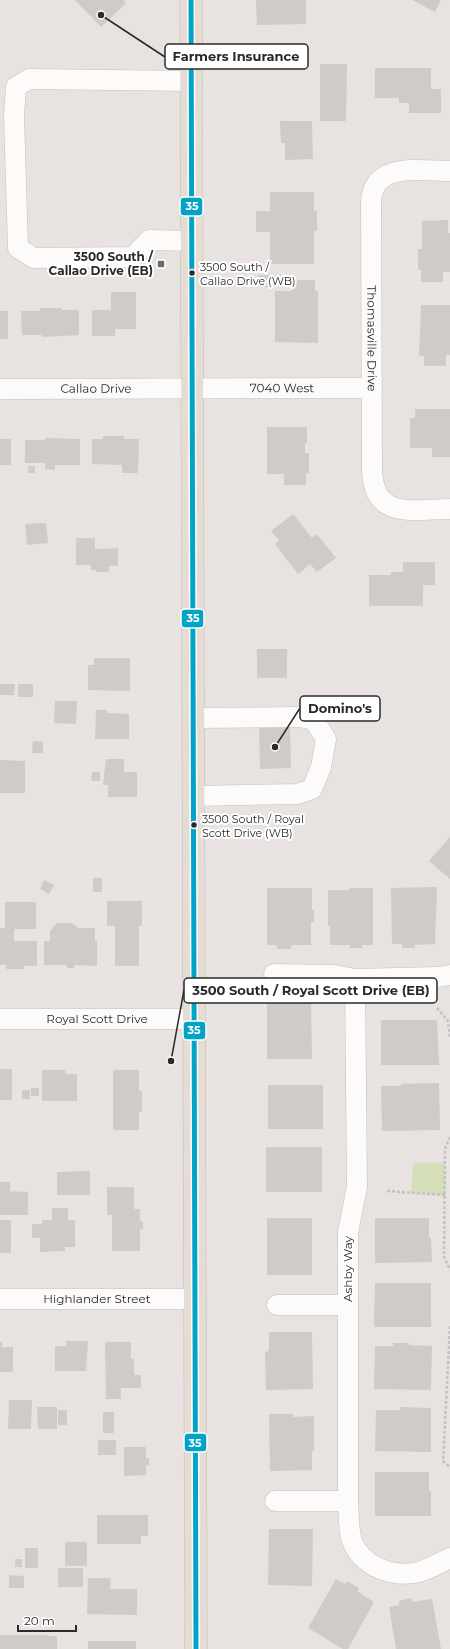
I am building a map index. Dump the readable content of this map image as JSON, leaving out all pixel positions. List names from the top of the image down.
{
  "streets": {
    "street": [
      "Thomasville Drive",
      "7040 West",
      "Callao Drive",
      "Royal Scott Drive",
      "Ashby Way",
      "Highlander Street"
    ]
  },
  "crossings": [
    ["Thomasville Drive", "7040 West"],
    ["7040 West", "Callao Drive"]
  ],
  "places": {
    "other": [
      "Farmers Insurance",
      "3500 South / Callao Drive (WB)",
      "Domino's",
      "3500 South / Royal Scott Drive (WB)",
      "3500 South / Royal Scott Drive (EB)"
    ],
    "transit": ["3500 South / Callao Drive (EB)"]
  },
  "lines": ["transit line 35"],
  "scale_bar": "20 m"
}
